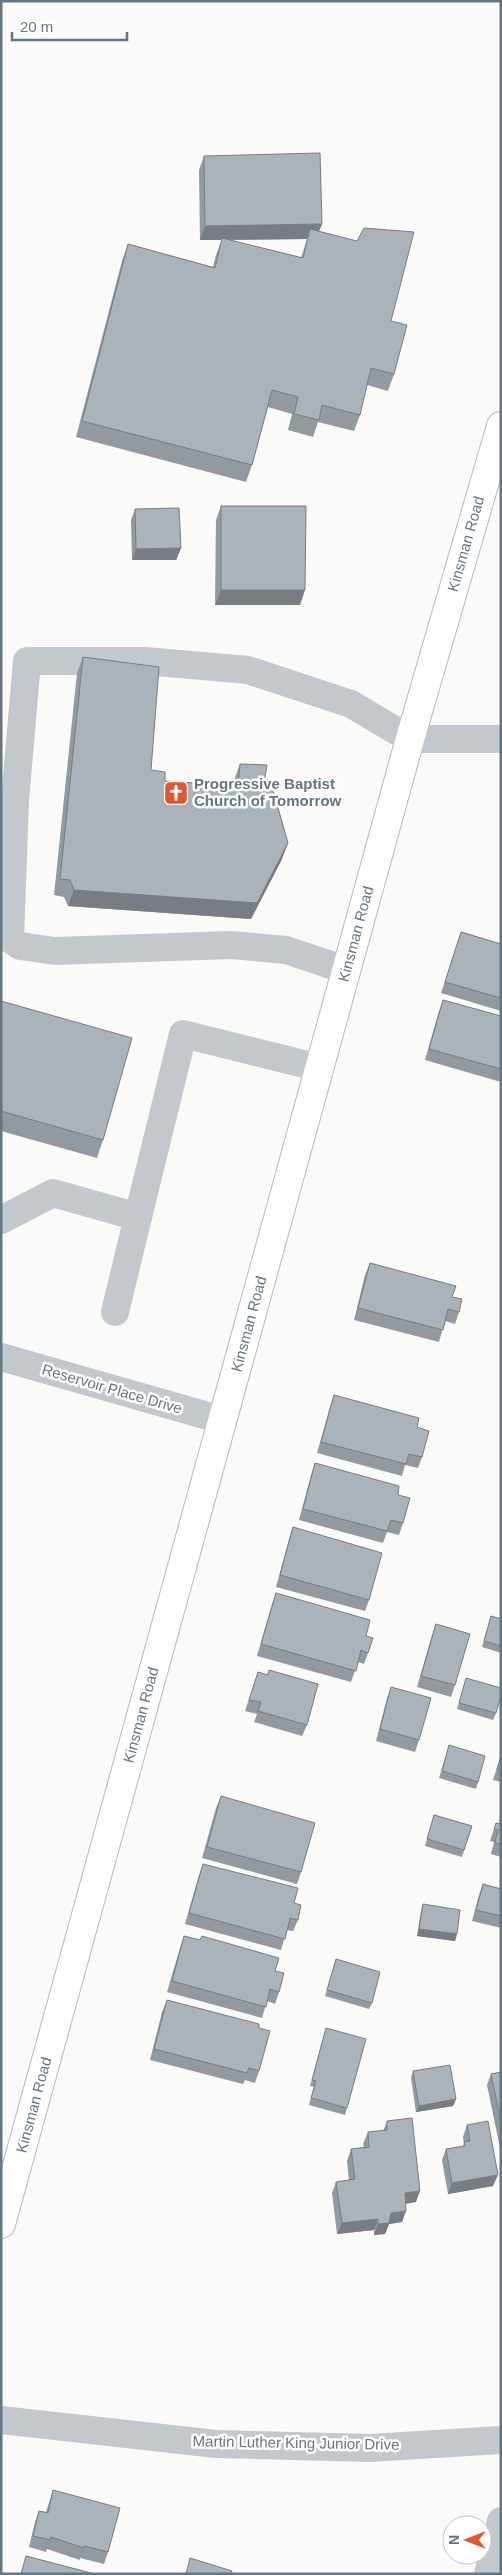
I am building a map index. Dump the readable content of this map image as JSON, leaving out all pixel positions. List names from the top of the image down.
{
  "streets": {
    "main road": ["Kinsman Road"],
    "street": ["Reservoir Place Drive", "Martin Luther King Junior Drive"]
  },
  "crossings": [
    ["Kinsman Road", "Reservoir Place Drive"]
  ],
  "places": {
    "church": ["Progressive Baptist Church of Tomorrow"]
  },
  "scale_bar": "20 m",
  "north": "left"
}
